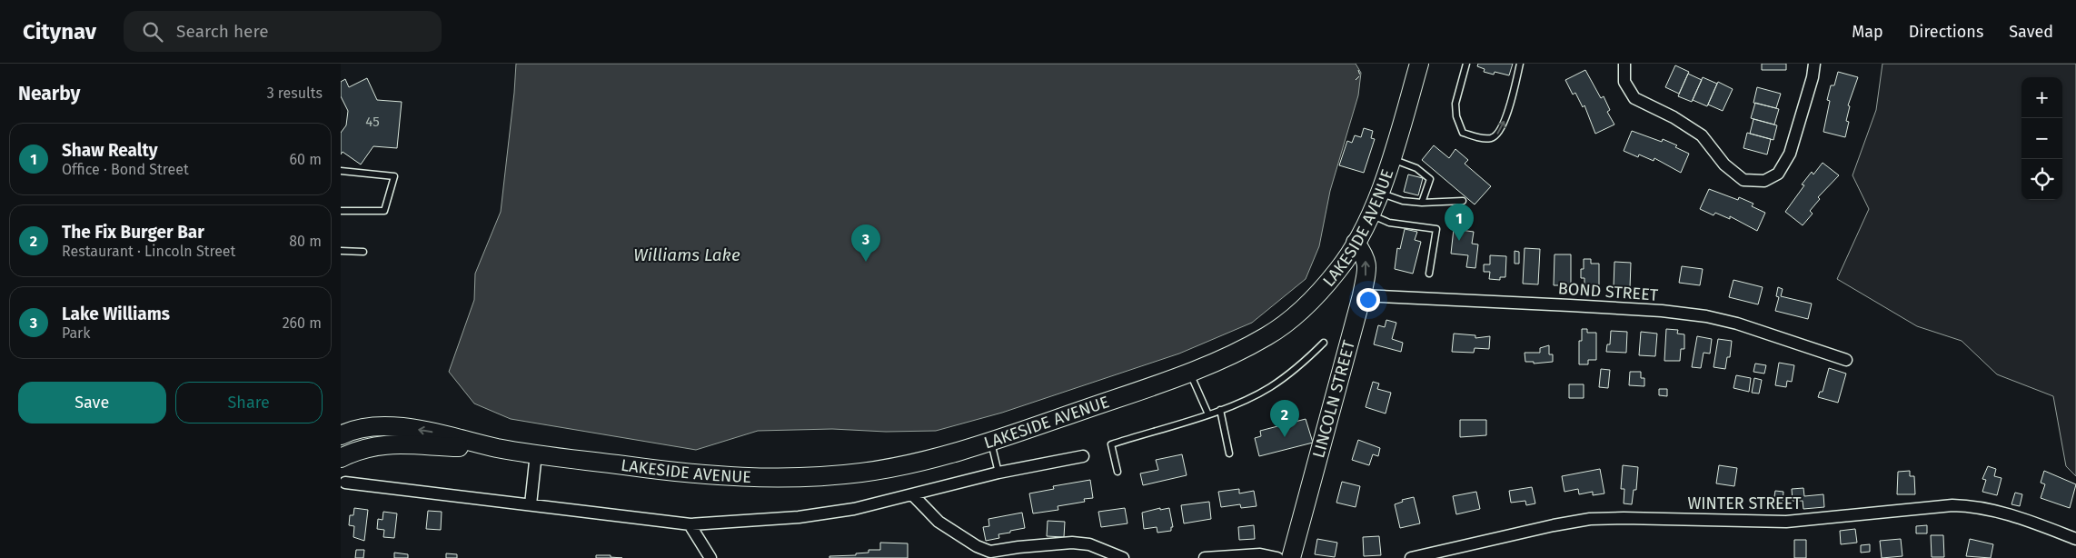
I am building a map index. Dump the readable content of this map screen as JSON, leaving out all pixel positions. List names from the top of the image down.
{
  "streets": {
    "main road": ["LAKESIDE AVENUE", "LINCOLN STREET"],
    "street": ["BOND STREET", "WINTER STREET"]
  },
  "crossings": [
    ["LAKESIDE AVENUE", "LINCOLN STREET"],
    ["BOND STREET", "LINCOLN STREET"]
  ],
  "water": ["Williams Lake"],
  "house_numbers": ["45"],
  "page": {
    "header": "Citynav",
    "search": "Search here",
    "nav": ["Map", "Directions", "Saved"],
    "heading": ["Nearby", "3 results"],
    "map_buttons": ["+", "−"],
    "list": [
      {
        "mark": "1",
        "name": "Shaw Realty",
        "note": "Office · Bond Street",
        "value": "60 m"
      },
      {
        "mark": "2",
        "name": "The Fix Burger Bar",
        "note": "Restaurant · Lincoln Street",
        "value": "80 m"
      },
      {
        "mark": "3",
        "name": "Lake Williams",
        "note": "Park",
        "value": "260 m"
      }
    ],
    "pins": ["1", "3", "2"],
    "buttons": ["Save", "Share"]
  }
}
